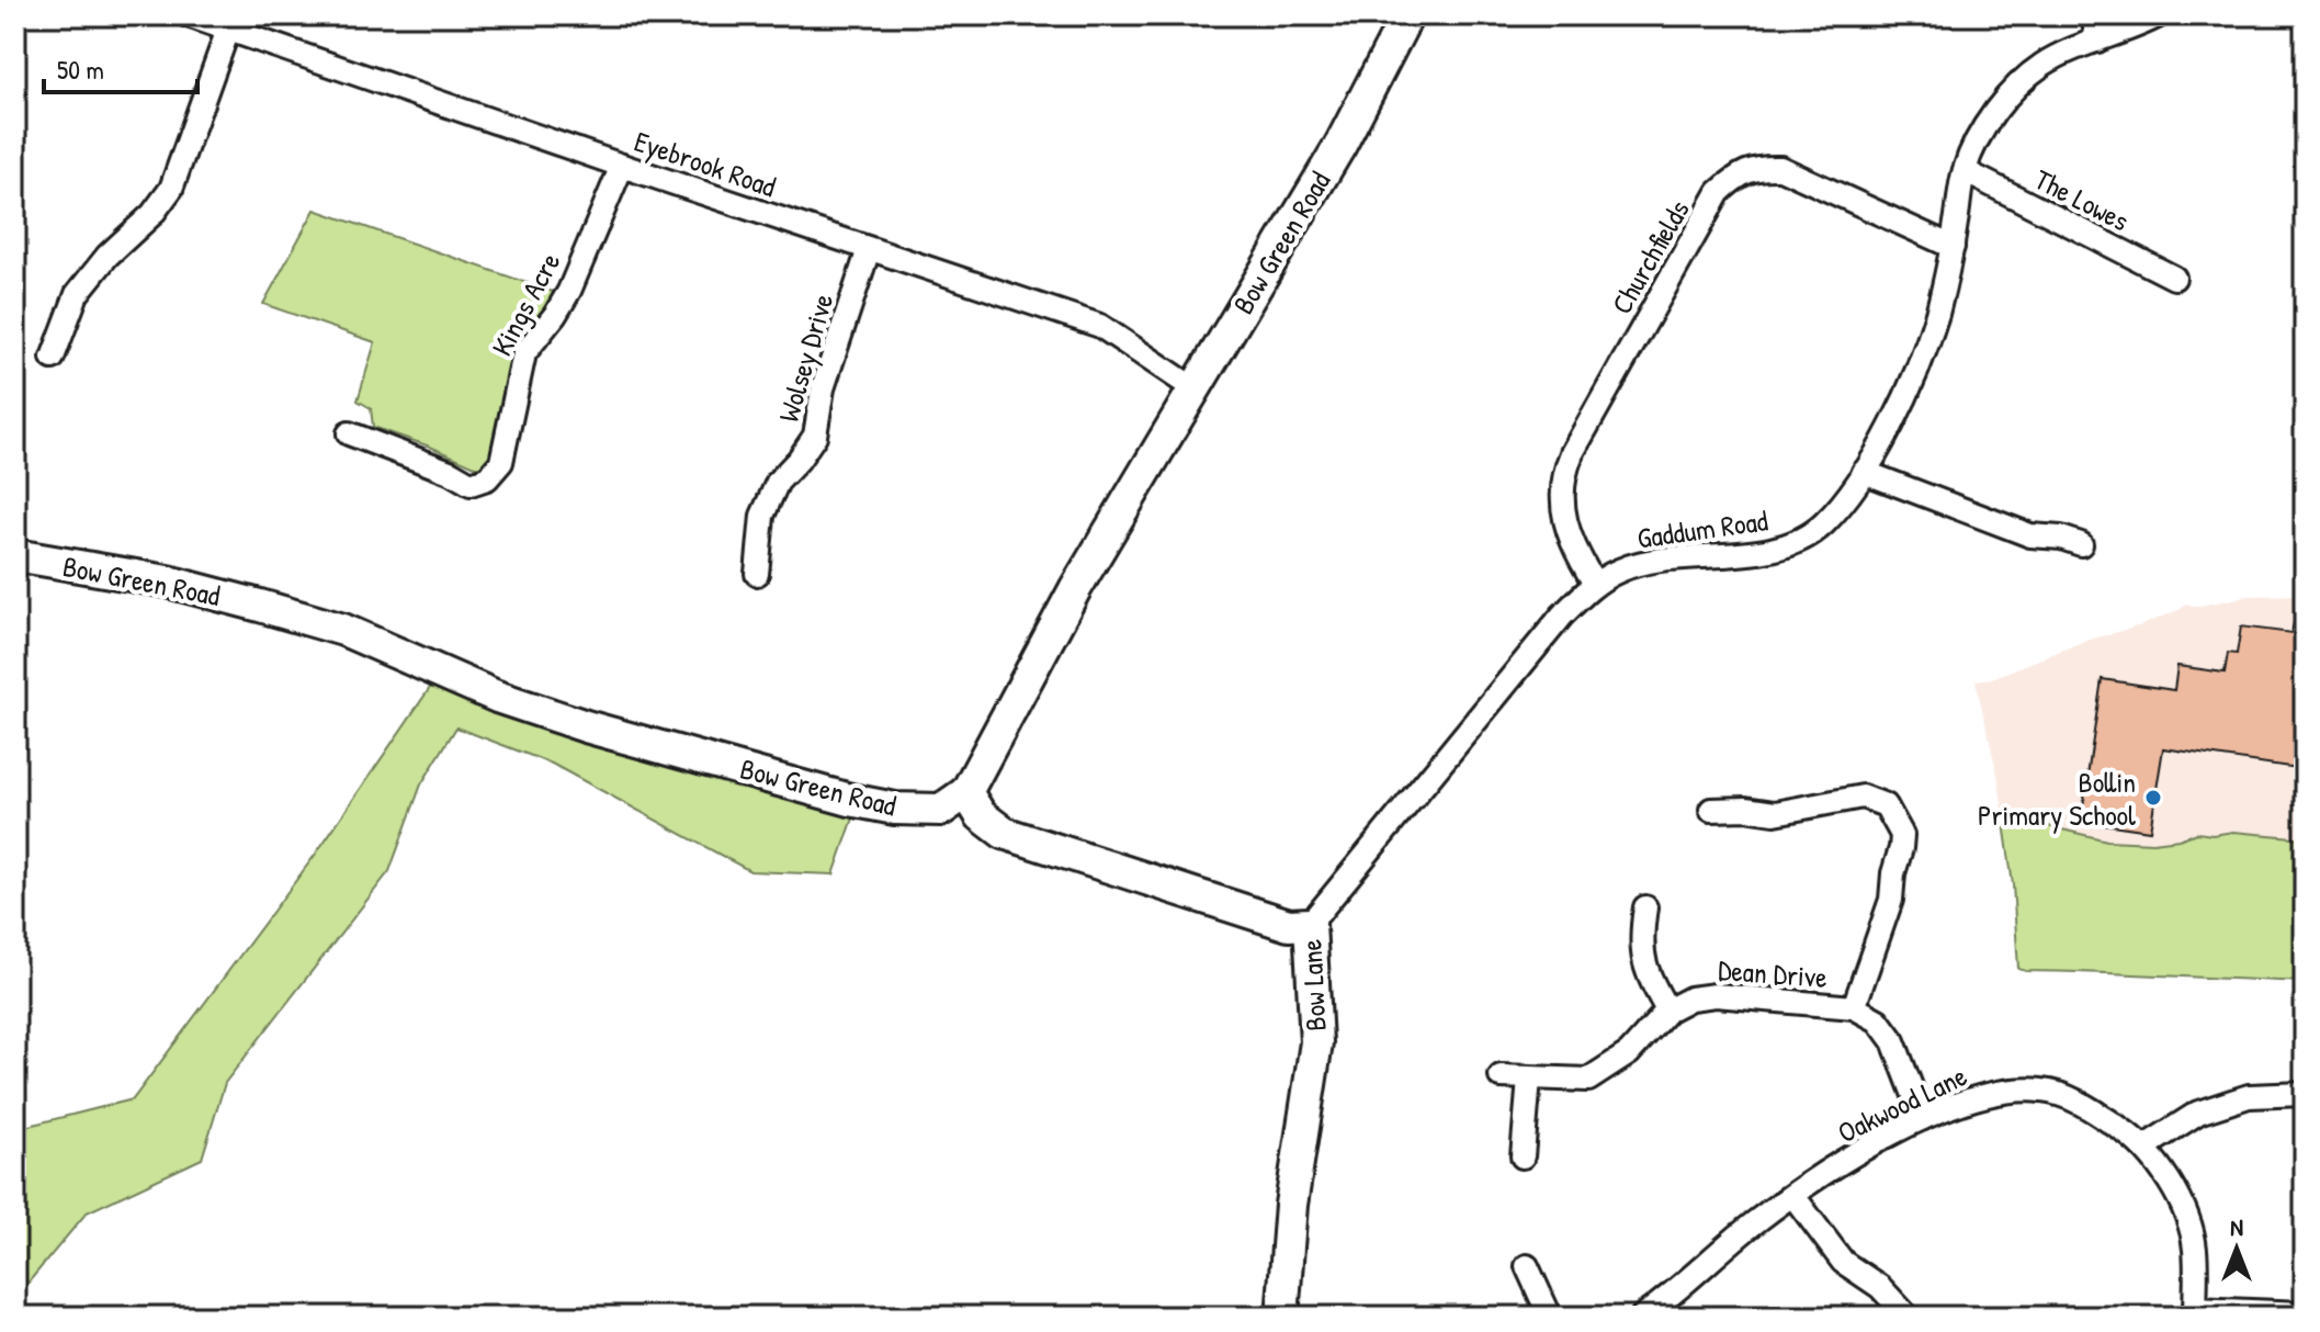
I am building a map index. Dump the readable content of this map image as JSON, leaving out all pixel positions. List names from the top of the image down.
{
  "streets": {
    "main road": ["Bow Green Road", "Bow Lane"],
    "street": [
      "Eyebrook Road",
      "The Lowes",
      "Churchfields",
      "Kings Acre",
      "Wolsey Drive",
      "Gaddum Road",
      "Dean Drive",
      "Oakwood Lane"
    ]
  },
  "crossings": [
    ["Eyebrook Road", "Bow Green Road"],
    ["Eyebrook Road", "Kings Acre"],
    ["Eyebrook Road", "Wolsey Drive"],
    ["The Lowes", "Gaddum Road"],
    ["Bow Green Road", "Bow Lane"],
    ["Churchfields", "Gaddum Road"],
    ["Gaddum Road", "Bow Lane"],
    ["Dean Drive", "Oakwood Lane"]
  ],
  "places": ["Bollin Primary School"],
  "scale_bar": "50 m",
  "north": "top"
}
